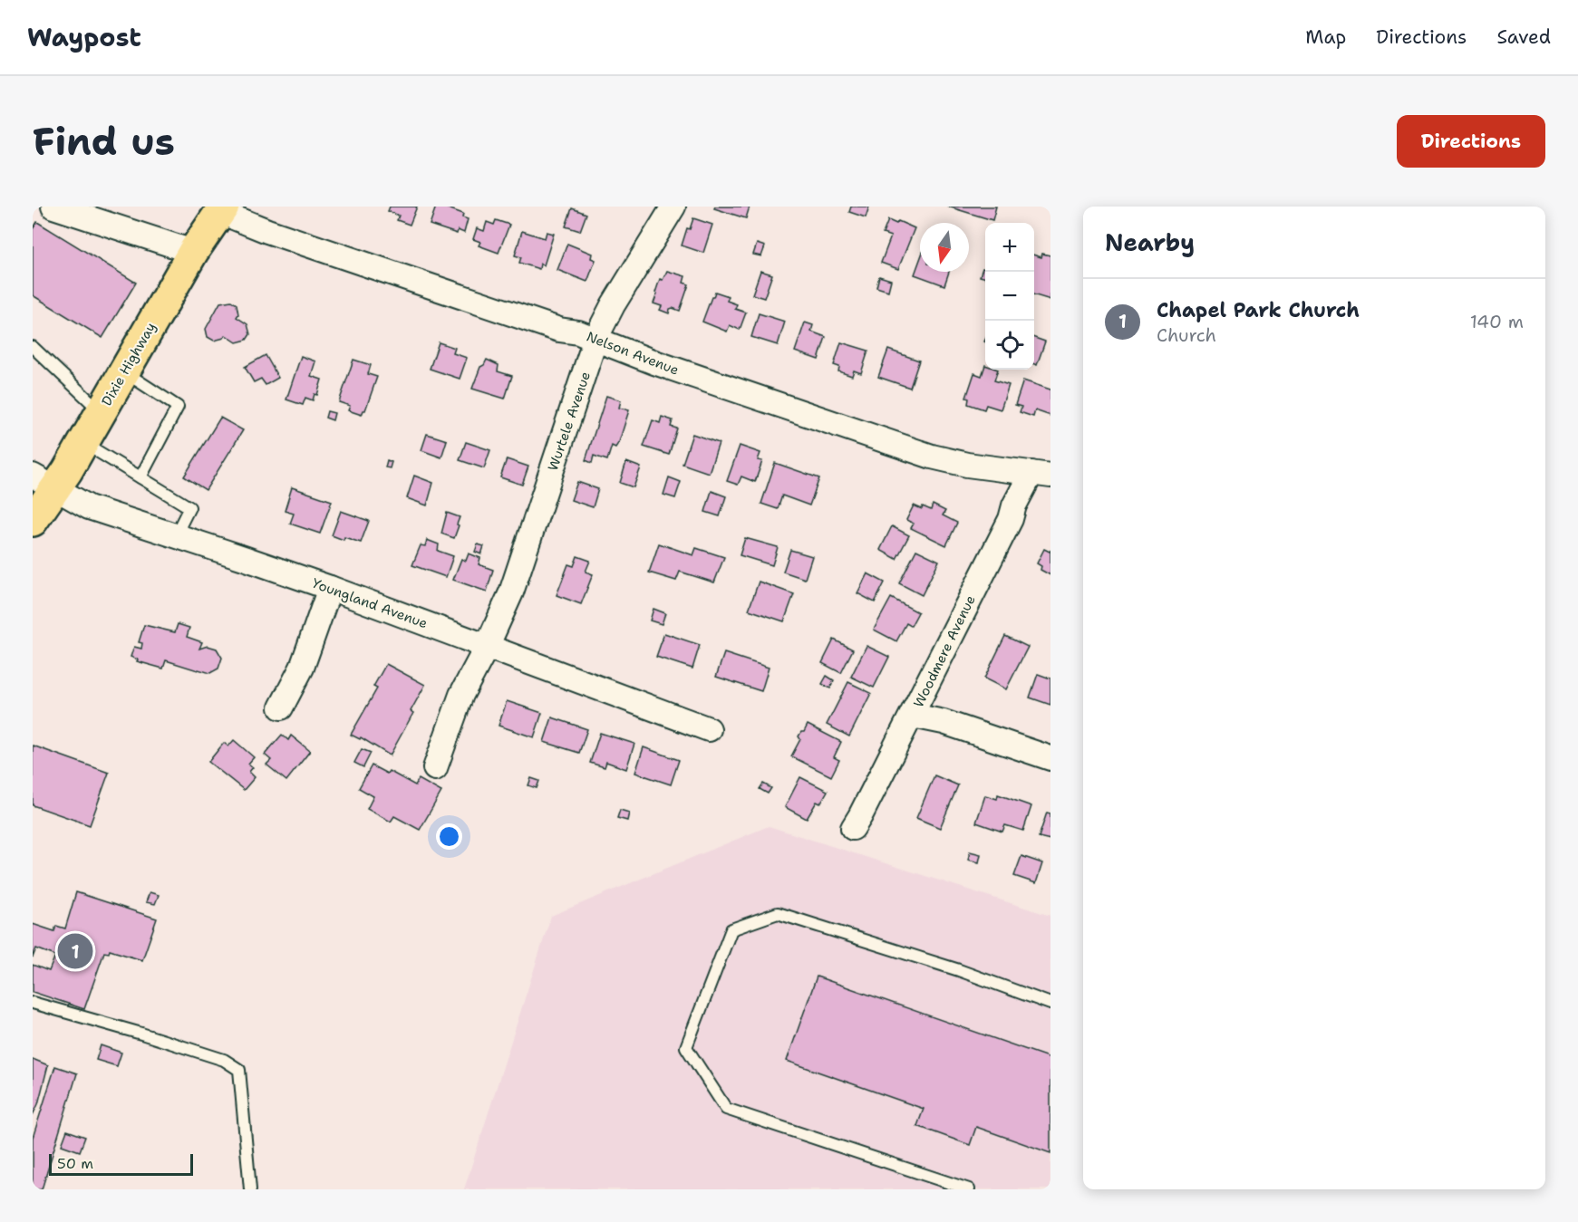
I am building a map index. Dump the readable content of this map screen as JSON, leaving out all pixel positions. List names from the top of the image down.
{
  "streets": {
    "main road": ["Dixie Highway"],
    "street": [
      "Nelson Avenue",
      "Wurtele Avenue",
      "Youngland Avenue",
      "Woodmere Avenue"
    ]
  },
  "crossings": [
    ["Nelson Avenue", "Dixie Highway"],
    ["Nelson Avenue", "Wurtele Avenue"],
    ["Nelson Avenue", "Woodmere Avenue"],
    ["Dixie Highway", "Youngland Avenue"],
    ["Wurtele Avenue", "Youngland Avenue"]
  ],
  "scale_bar": "50 m",
  "north": "bottom",
  "page": {
    "header": "Waypost",
    "nav": ["Map", "Directions", "Saved"],
    "buttons": "Directions",
    "title": "Find us",
    "heading": "Nearby",
    "map_buttons": ["+", "−"],
    "list": [
      {
        "mark": "1",
        "name": "Chapel Park Church",
        "note": "Church",
        "value": "140 m"
      }
    ],
    "pins": "1",
    "scale": "50 m"
  }
}
